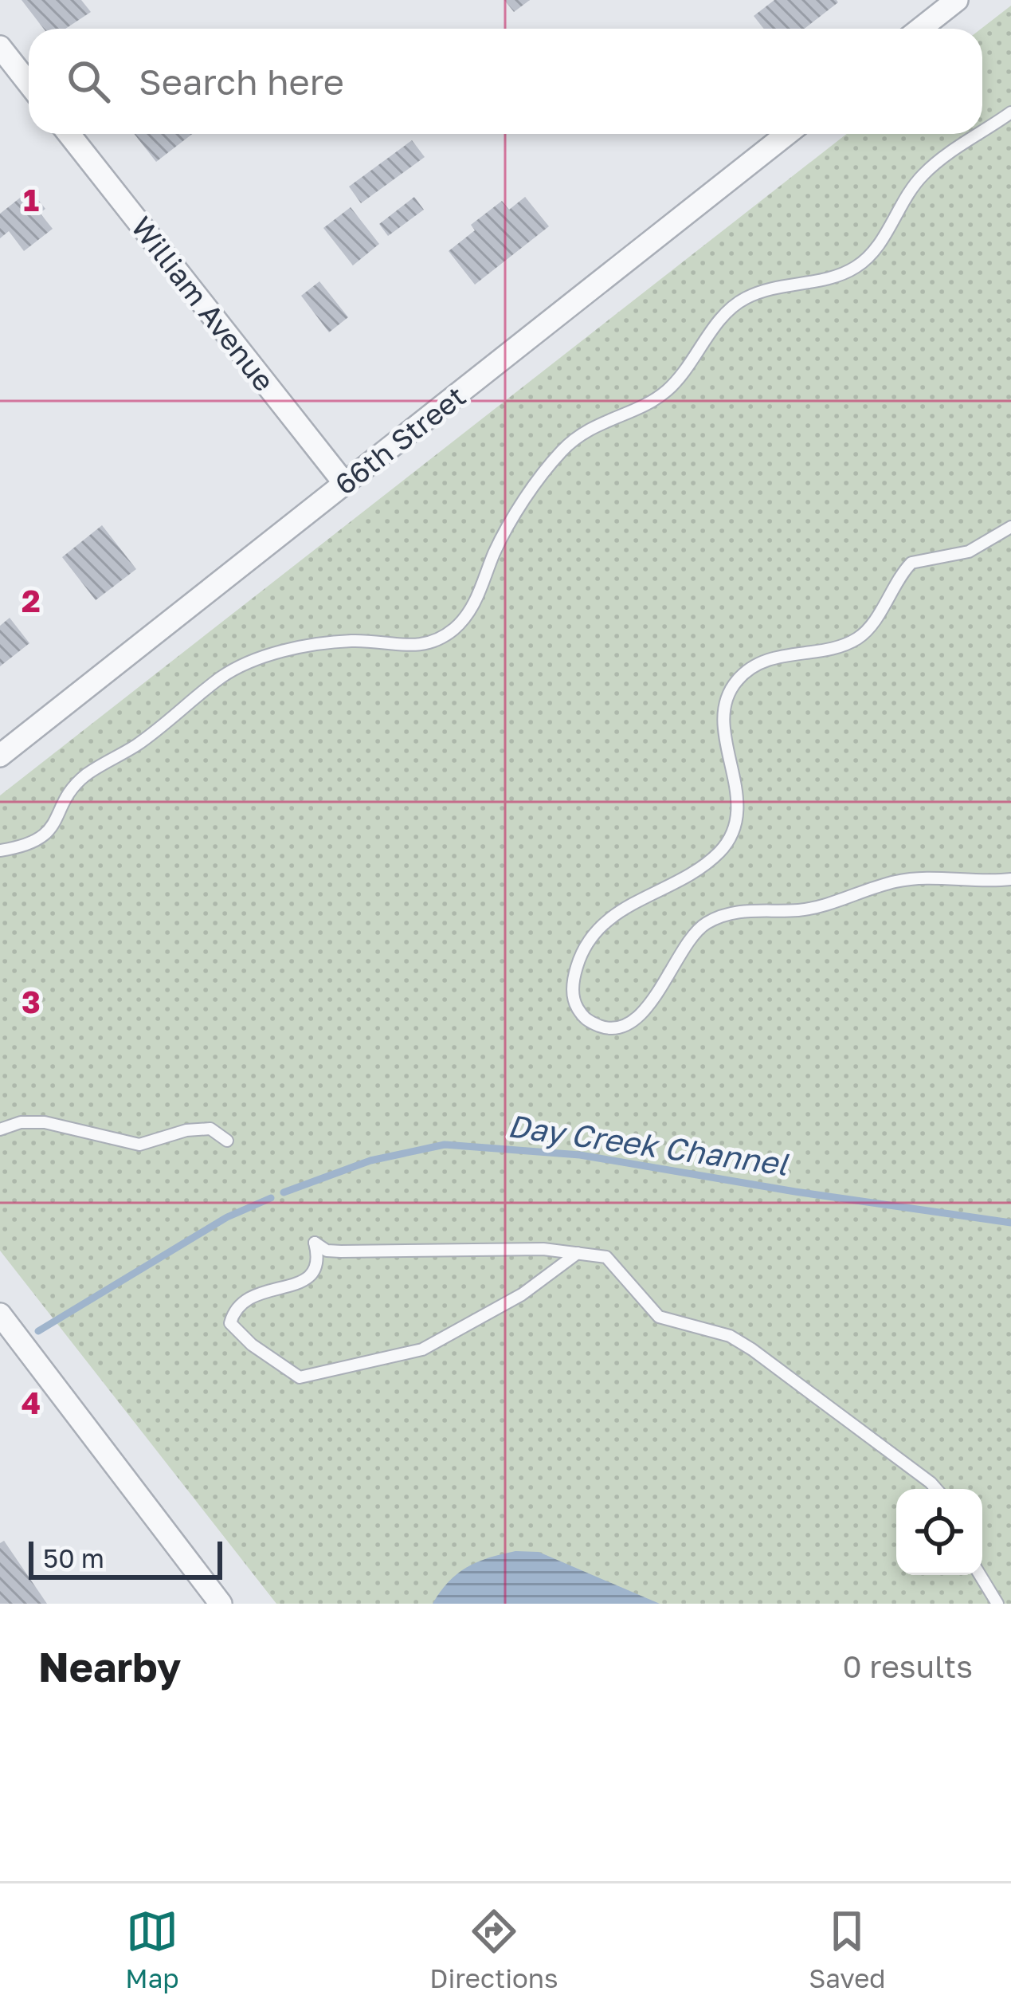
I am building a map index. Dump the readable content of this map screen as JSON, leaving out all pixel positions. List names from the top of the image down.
{
  "streets": {
    "street": ["William Avenue", "66th Street"]
  },
  "crossings": [
    ["William Avenue", "66th Street"]
  ],
  "water": ["Day Creek Channel"],
  "scale_bar": "50 m",
  "page": {
    "search": "Search here",
    "scale": "50 m",
    "heading": ["Nearby", "0 results"],
    "nav": ["Map", "Directions", "Saved"]
  },
  "grid": {
    "rows": [
      "1",
      "2",
      "3",
      "4"
    ]
  }
}
